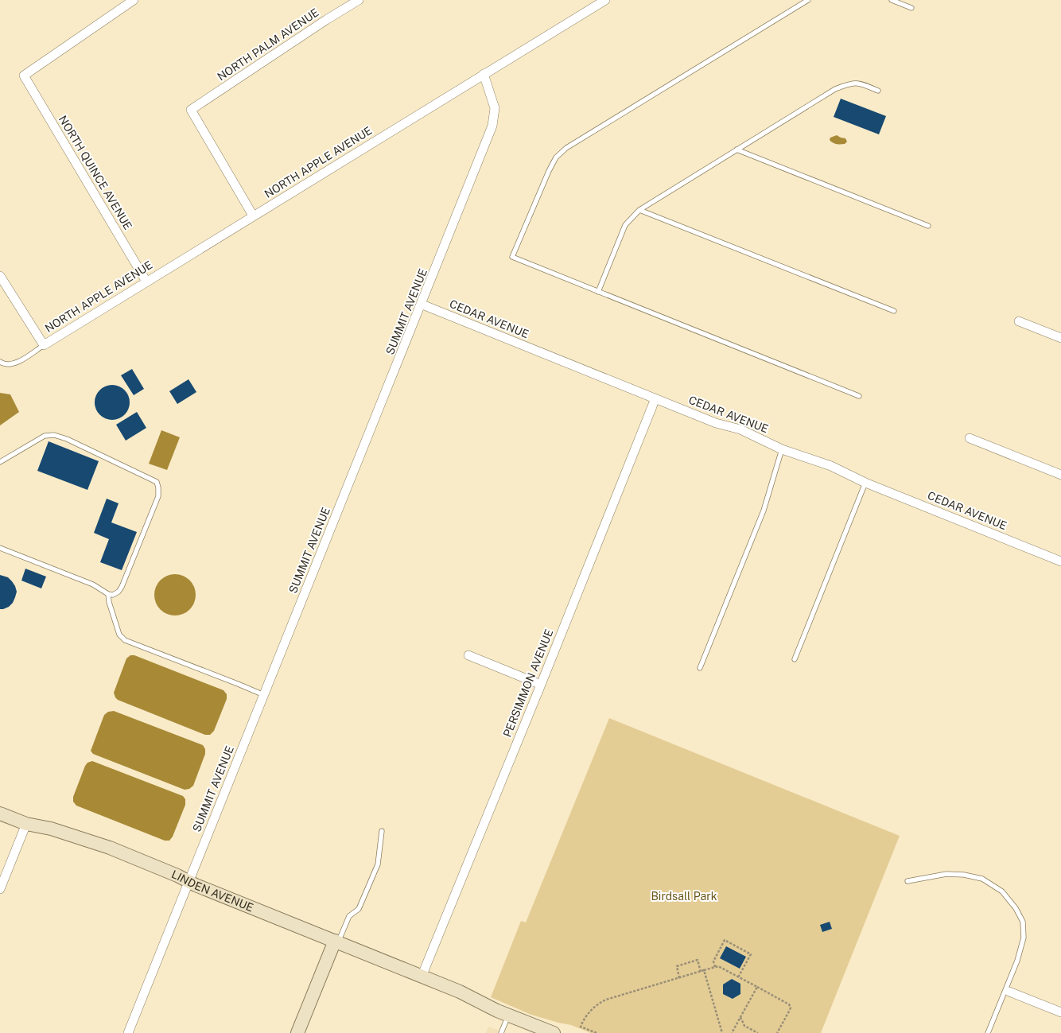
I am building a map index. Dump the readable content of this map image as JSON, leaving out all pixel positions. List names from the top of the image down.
{
  "streets": {
    "street": [
      "NORTH PALM AVENUE",
      "NORTH APPLE AVENUE",
      "NORTH QUINCE AVENUE",
      "SUMMIT AVENUE",
      "CEDAR AVENUE",
      "PERSIMMON AVENUE",
      "LINDEN AVENUE"
    ]
  },
  "crossings": [
    ["NORTH PALM AVENUE", "NORTH APPLE AVENUE"],
    ["NORTH APPLE AVENUE", "NORTH QUINCE AVENUE"],
    ["NORTH APPLE AVENUE", "SUMMIT AVENUE"],
    ["SUMMIT AVENUE", "CEDAR AVENUE"],
    ["SUMMIT AVENUE", "LINDEN AVENUE"],
    ["CEDAR AVENUE", "PERSIMMON AVENUE"],
    ["PERSIMMON AVENUE", "LINDEN AVENUE"]
  ],
  "parks": ["Birdsall Park"]
}
